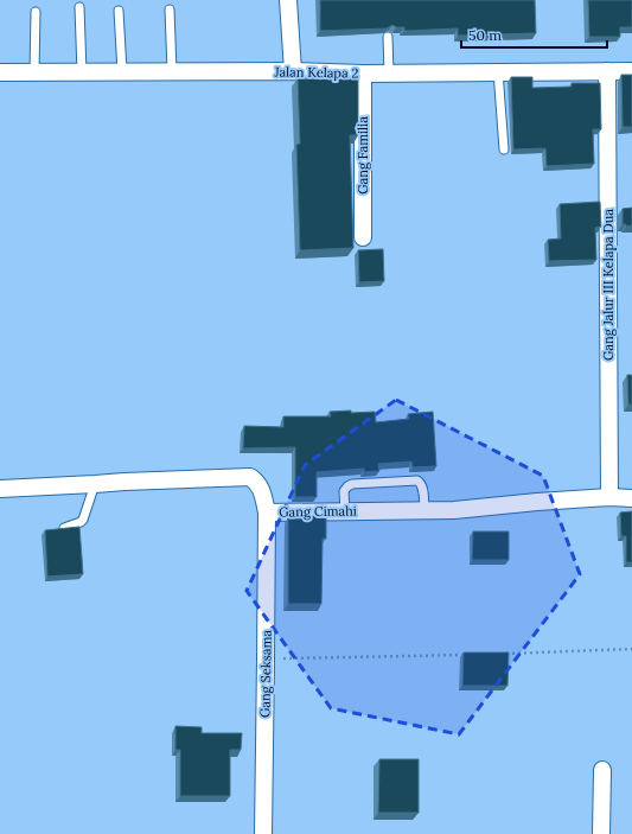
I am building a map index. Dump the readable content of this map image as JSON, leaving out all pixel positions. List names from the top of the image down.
{
  "streets": {
    "street": [
      "Jalan Kelapa 2",
      "Gang Familia",
      "Gang Jalur III Kelapa Dua",
      "Gang Cimahi",
      "Gang Seksama"
    ]
  },
  "crossings": [
    ["Jalan Kelapa 2", "Gang Familia"],
    ["Jalan Kelapa 2", "Gang Jalur III Kelapa Dua"],
    ["Gang Jalur III Kelapa Dua", "Gang Cimahi"],
    ["Gang Cimahi", "Gang Seksama"]
  ],
  "scale_bar": "50 m"
}
